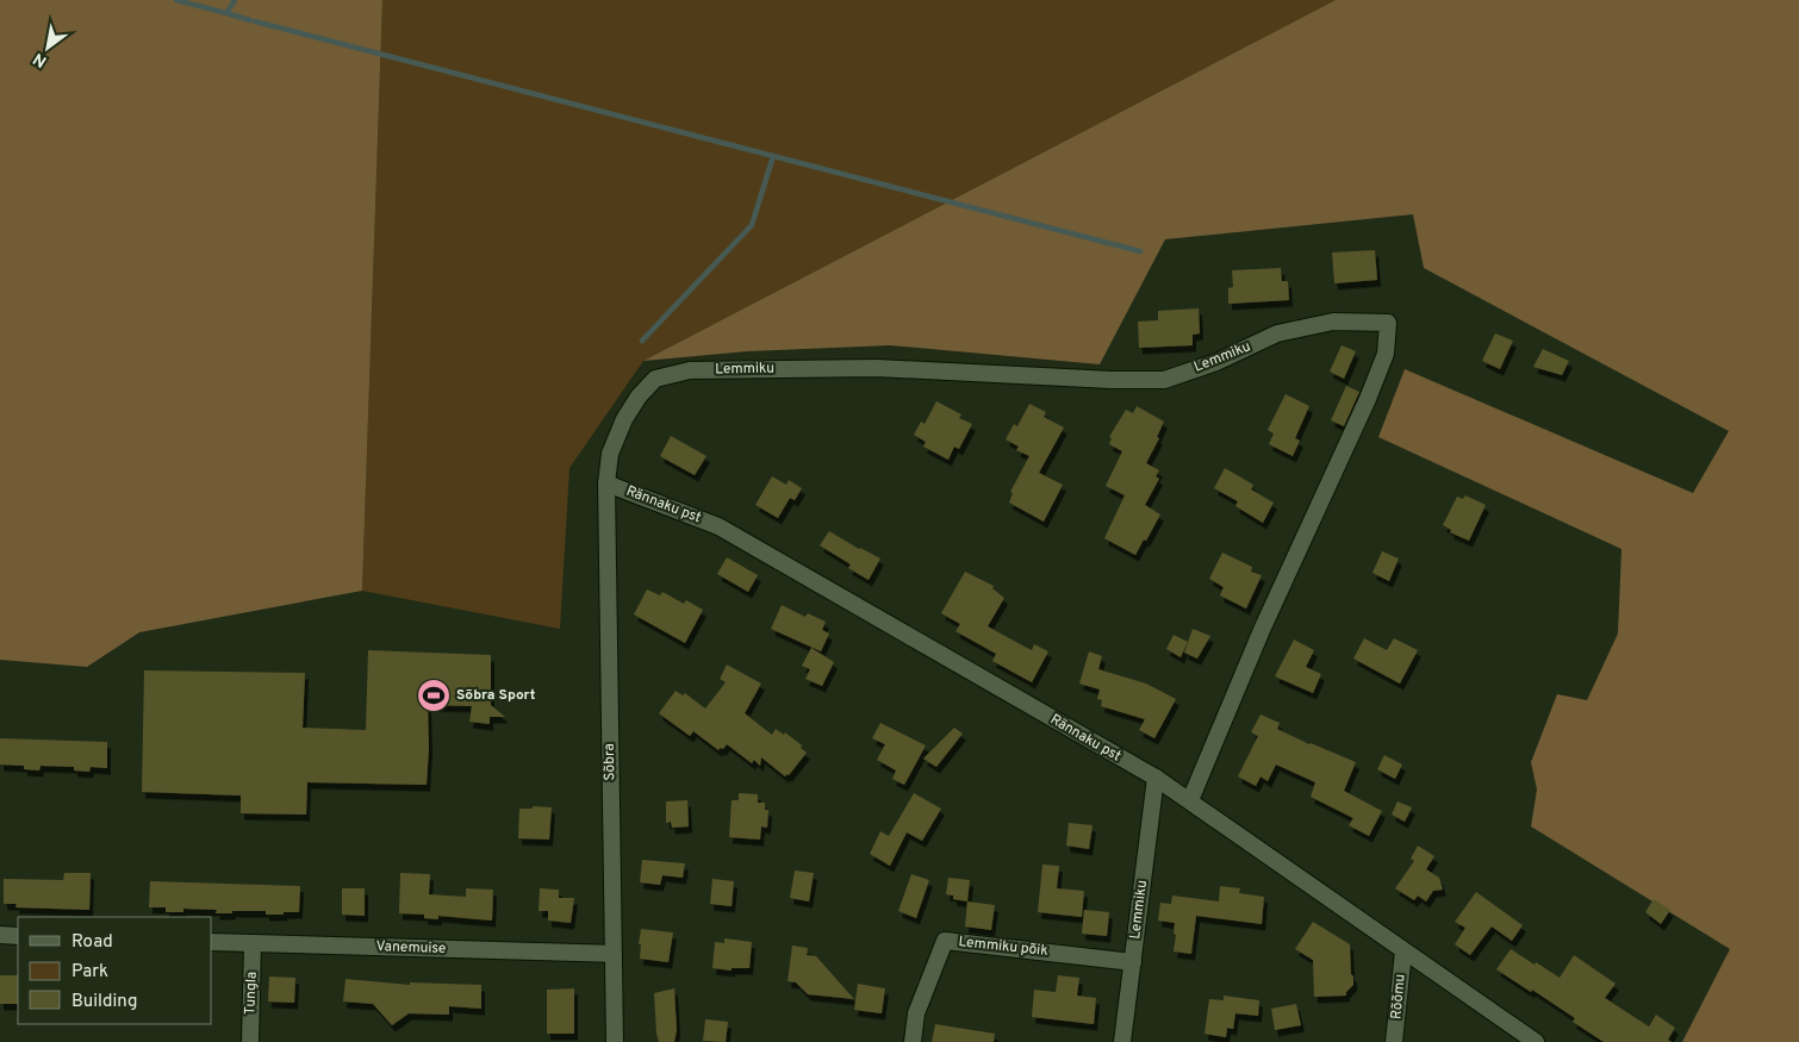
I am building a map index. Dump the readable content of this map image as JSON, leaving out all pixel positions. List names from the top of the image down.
{
  "streets": {
    "street": [
      "Lemmiku",
      "Rännaku pst",
      "Sõbra",
      "Lemmiku põik",
      "Vanemuise",
      "Tungla",
      "Rõõmu"
    ]
  },
  "crossings": [
    ["Lemmiku", "Rännaku pst"],
    ["Lemmiku", "Sõbra"],
    ["Lemmiku", "Lemmiku põik"],
    ["Rännaku pst", "Sõbra"],
    ["Rännaku pst", "Rõõmu"],
    ["Sõbra", "Vanemuise"],
    ["Vanemuise", "Tungla"]
  ],
  "places": {
    "sports": ["Sõbra Sport"]
  },
  "legend": ["Road", "Park", "Building"],
  "north": "bottom left"
}
